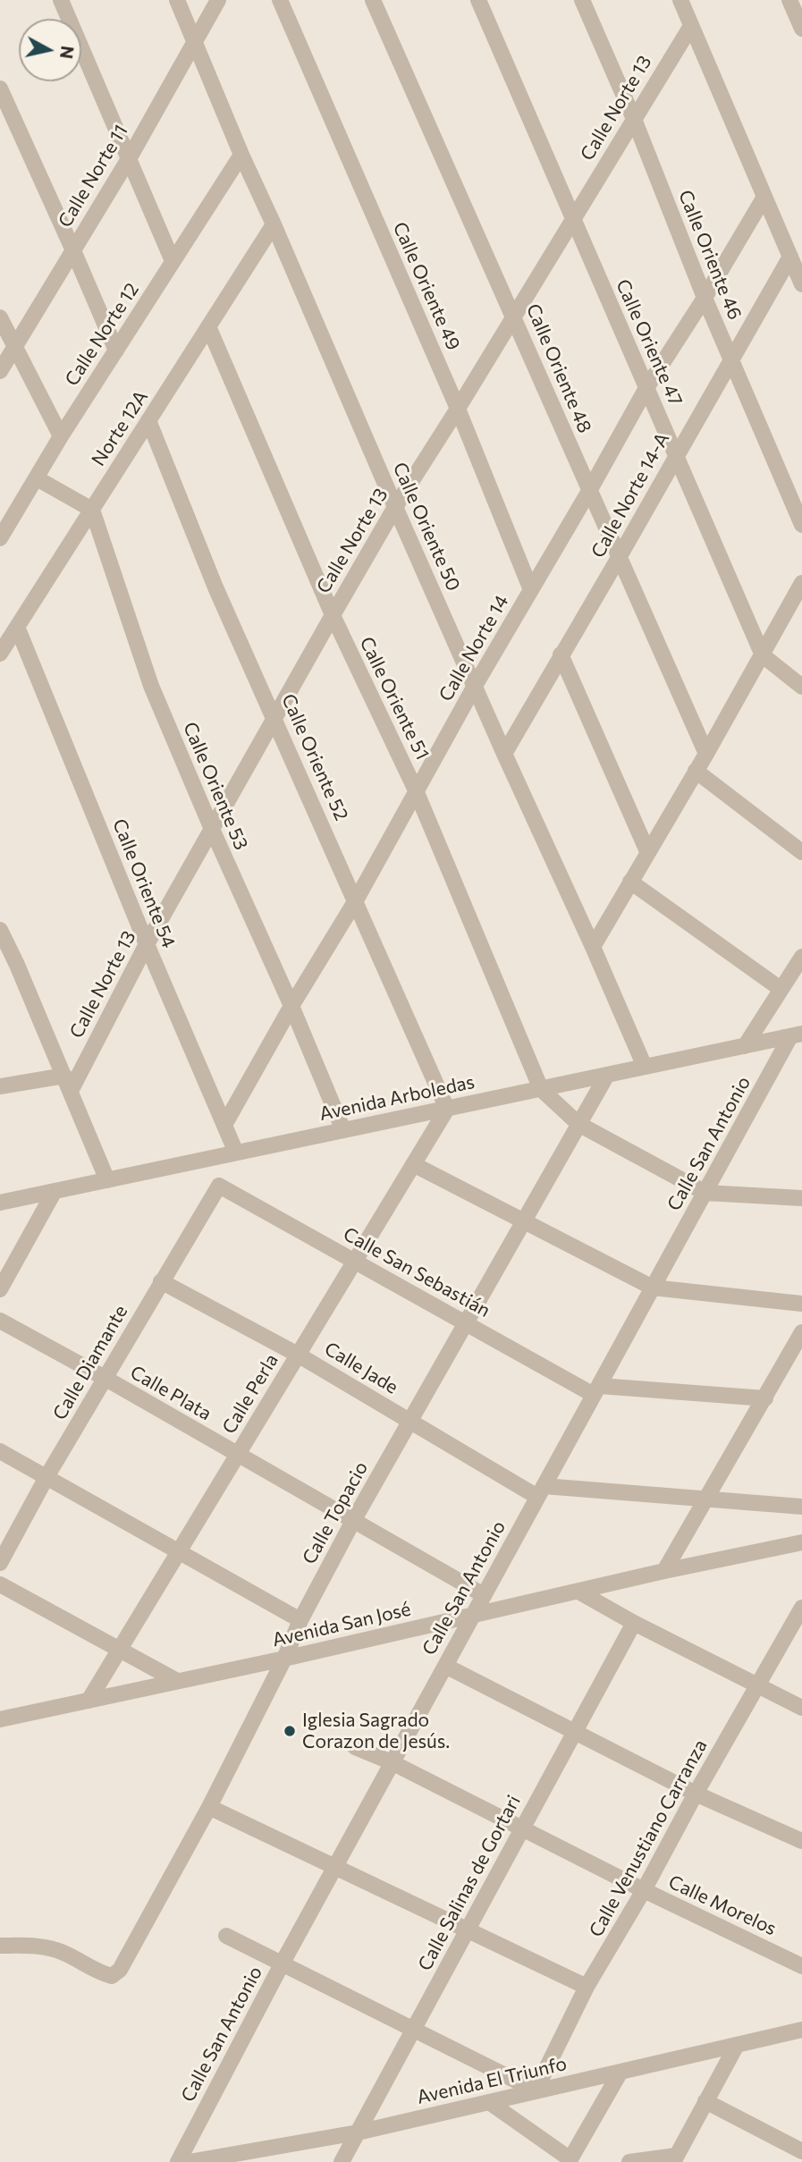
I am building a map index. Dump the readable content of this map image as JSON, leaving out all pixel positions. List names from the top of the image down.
{
  "streets": {
    "street": [
      "Calle Norte 13",
      "Calle Norte 11",
      "Calle Oriente 46",
      "Calle Oriente 49",
      "Calle Norte 12",
      "Calle Oriente 47",
      "Calle Oriente 48",
      "Norte 12A",
      "Calle Norte 14-A",
      "Calle Oriente 50",
      "Calle Norte 14",
      "Calle Oriente 51",
      "Calle Oriente 52",
      "Calle Oriente 53",
      "Calle Oriente 54",
      "Avenida Arboledas",
      "Calle San Antonio",
      "Calle San Sebastián",
      "Calle Diamante",
      "Calle Jade",
      "Calle Plata",
      "Calle Perla",
      "Calle Topacio",
      "Avenida San José",
      "Calle Venustiano Carranza",
      "Calle Salinas de Gortari",
      "Calle Morelos",
      "Avenida El Triunfo"
    ]
  },
  "crossings": [
    ["Calle Norte 13", "Calle Oriente 46"],
    ["Calle Norte 13", "Calle Oriente 49"],
    ["Calle Norte 13", "Calle Oriente 47"],
    ["Calle Norte 13", "Calle Oriente 48"],
    ["Calle Norte 13", "Calle Oriente 50"],
    ["Calle Norte 13", "Calle Oriente 51"],
    ["Calle Norte 13", "Calle Oriente 52"],
    ["Calle Norte 13", "Calle Oriente 53"],
    ["Calle Norte 13", "Calle Oriente 54"],
    ["Calle Norte 11", "Calle Oriente 50"],
    ["Calle Oriente 46", "Calle Norte 14-A"],
    ["Calle Oriente 46", "Calle Norte 14"],
    ["Calle Oriente 49", "Calle Norte 14"],
    ["Calle Norte 12", "Calle Oriente 50"],
    ["Calle Oriente 47", "Calle Norte 14-A"],
    ["Calle Oriente 47", "Calle Norte 14"],
    ["Calle Oriente 48", "Calle Norte 14-A"],
    ["Calle Oriente 48", "Calle Norte 14"],
    ["Norte 12A", "Calle Oriente 50"],
    ["Norte 12A", "Calle Oriente 51"],
    ["Norte 12A", "Calle Oriente 52"],
    ["Norte 12A", "Calle Oriente 53"],
    ["Norte 12A", "Calle Oriente 54"],
    ["Calle Norte 14-A", "Calle Oriente 50"],
    ["Calle Oriente 50", "Calle Norte 14"],
    ["Calle Oriente 50", "Avenida Arboledas"],
    ["Calle Norte 14", "Calle Oriente 51"],
    ["Calle Norte 14", "Calle Oriente 52"],
    ["Calle Norte 14", "Calle Oriente 53"],
    ["Calle Norte 14", "Calle Oriente 54"],
    ["Calle Oriente 51", "Avenida Arboledas"],
    ["Calle Oriente 52", "Avenida Arboledas"],
    ["Calle Oriente 52", "Calle Perla"],
    ["Calle Oriente 53", "Avenida Arboledas"],
    ["Calle Oriente 54", "Avenida Arboledas"],
    ["Avenida Arboledas", "Calle San Antonio"],
    ["Avenida Arboledas", "Calle Perla"],
    ["Avenida Arboledas", "Calle Topacio"],
    ["Calle San Antonio", "Calle San Sebastián"],
    ["Calle San Antonio", "Calle Jade"],
    ["Calle San Antonio", "Calle Plata"],
    ["Calle San Antonio", "Avenida San José"],
    ["Calle San Antonio", "Calle Morelos"],
    ["Calle San Sebastián", "Calle Diamante"],
    ["Calle San Sebastián", "Calle Perla"],
    ["Calle San Sebastián", "Calle Topacio"],
    ["Calle Diamante", "Calle Jade"],
    ["Calle Diamante", "Calle Plata"],
    ["Calle Jade", "Calle Perla"],
    ["Calle Jade", "Calle Topacio"],
    ["Calle Plata", "Calle Perla"],
    ["Calle Plata", "Calle Topacio"],
    ["Calle Perla", "Avenida San José"],
    ["Calle Topacio", "Avenida San José"],
    ["Calle Venustiano Carranza", "Calle Morelos"],
    ["Calle Venustiano Carranza", "Avenida El Triunfo"],
    ["Calle Salinas de Gortari", "Calle Morelos"],
    ["Calle Salinas de Gortari", "Avenida El Triunfo"]
  ],
  "places": ["Iglesia Sagrado Corazon de Jesús."],
  "north": "right"
}
